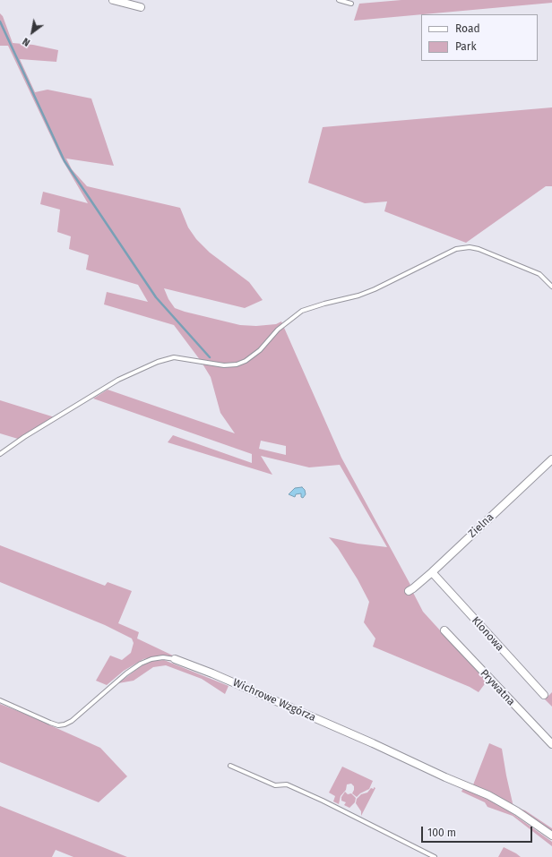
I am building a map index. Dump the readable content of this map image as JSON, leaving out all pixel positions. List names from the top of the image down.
{
  "streets": {
    "street": [
      "Zielna",
      "Klonowa",
      "Prywatna",
      "Wichrowe Wzgórza"
    ]
  },
  "crossings": [
    ["Zielna", "Klonowa"]
  ],
  "legend": ["Road", "Park"],
  "scale_bar": "100 m",
  "north": "bottom left"
}
